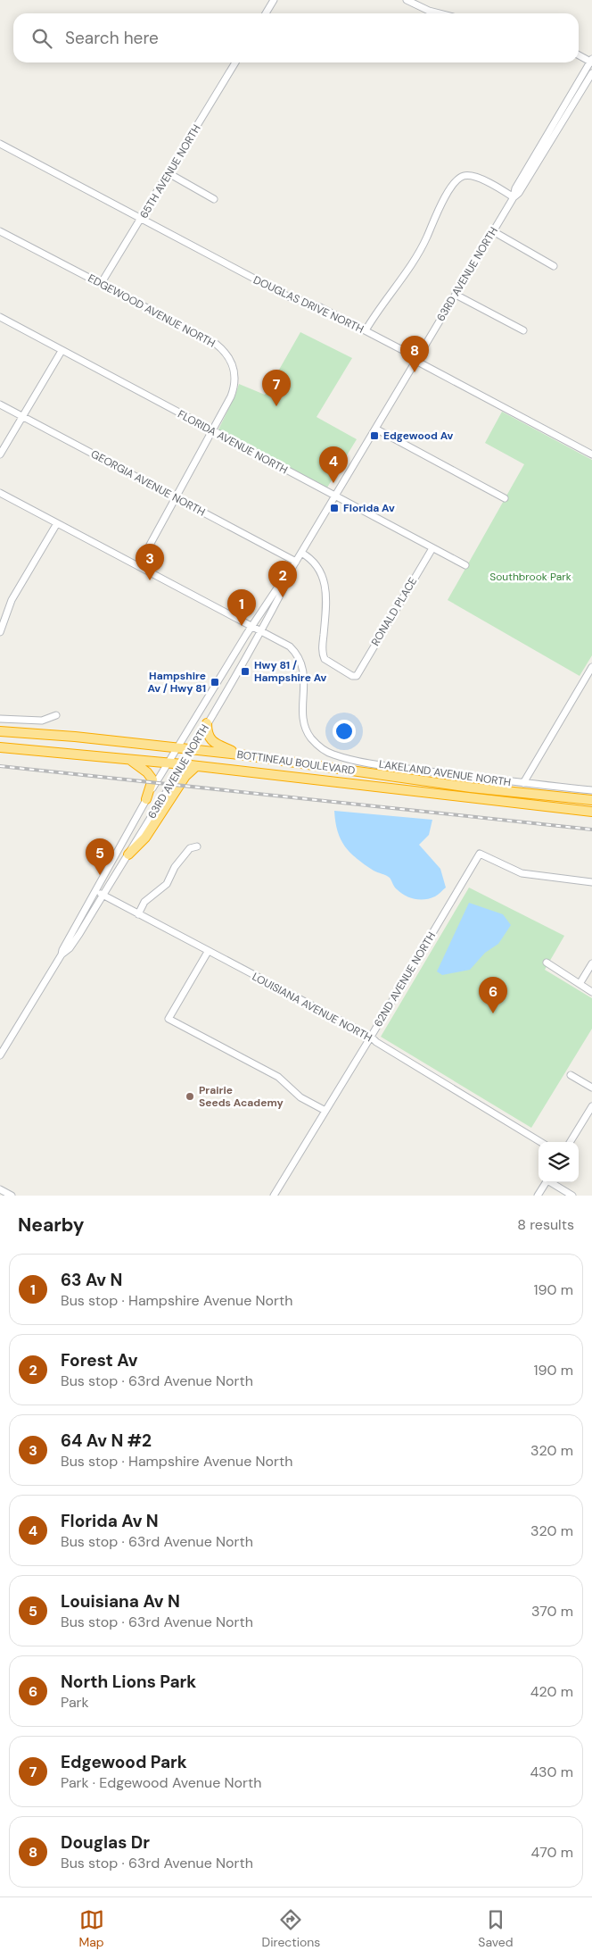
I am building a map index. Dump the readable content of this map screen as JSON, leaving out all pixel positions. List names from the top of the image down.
{
  "streets": {
    "highway": ["BOTTINEAU BOULEVARD"],
    "street": [
      "65TH AVENUE NORTH",
      "63RD AVENUE NORTH",
      "DOUGLAS DRIVE NORTH",
      "EDGEWOOD AVENUE NORTH",
      "FLORIDA AVENUE NORTH",
      "GEORGIA AVENUE NORTH",
      "RONALD PLACE",
      "LAKELAND AVENUE NORTH",
      "62ND AVENUE NORTH",
      "LOUISIANA AVENUE NORTH"
    ]
  },
  "crossings": [
    ["65TH AVENUE NORTH", "DOUGLAS DRIVE NORTH"],
    ["65TH AVENUE NORTH", "EDGEWOOD AVENUE NORTH"],
    ["63RD AVENUE NORTH", "DOUGLAS DRIVE NORTH"],
    ["63RD AVENUE NORTH", "FLORIDA AVENUE NORTH"],
    ["63RD AVENUE NORTH", "GEORGIA AVENUE NORTH"],
    ["63RD AVENUE NORTH", "RONALD PLACE"],
    ["63RD AVENUE NORTH", "BOTTINEAU BOULEVARD"],
    ["63RD AVENUE NORTH", "LAKELAND AVENUE NORTH"],
    ["63RD AVENUE NORTH", "LOUISIANA AVENUE NORTH"],
    ["EDGEWOOD AVENUE NORTH", "FLORIDA AVENUE NORTH"],
    ["EDGEWOOD AVENUE NORTH", "GEORGIA AVENUE NORTH"],
    ["EDGEWOOD AVENUE NORTH", "LAKELAND AVENUE NORTH"],
    ["FLORIDA AVENUE NORTH", "RONALD PLACE"],
    ["62ND AVENUE NORTH", "LOUISIANA AVENUE NORTH"]
  ],
  "parks": ["Southbrook Park"],
  "places": {
    "transit": [
      "Edgewood Av",
      "Florida Av",
      "Hwy 81 / Hampshire Av",
      "Hampshire Av / Hwy 81"
    ],
    "other": ["Prairie Seeds Academy"]
  },
  "page": {
    "search": "Search here",
    "pins": [
      "8",
      "7",
      "4",
      "3",
      "2",
      "1",
      "5",
      "6"
    ],
    "heading": ["Nearby", "8 results"],
    "list": [
      {
        "mark": "1",
        "name": "63 Av N",
        "note": "Bus stop · Hampshire Avenue North",
        "value": "190 m"
      },
      {
        "mark": "2",
        "name": "Forest Av",
        "note": "Bus stop · 63rd Avenue North",
        "value": "190 m"
      },
      {
        "mark": "3",
        "name": "64 Av N #2",
        "note": "Bus stop · Hampshire Avenue North",
        "value": "320 m"
      },
      {
        "mark": "4",
        "name": "Florida Av N",
        "note": "Bus stop · 63rd Avenue North",
        "value": "320 m"
      },
      {
        "mark": "5",
        "name": "Louisiana Av N",
        "note": "Bus stop · 63rd Avenue North",
        "value": "370 m"
      },
      {
        "mark": "6",
        "name": "North Lions Park",
        "note": "Park",
        "value": "420 m"
      },
      {
        "mark": "7",
        "name": "Edgewood Park",
        "note": "Park · Edgewood Avenue North",
        "value": "430 m"
      },
      {
        "mark": "8",
        "name": "Douglas Dr",
        "note": "Bus stop · 63rd Avenue North",
        "value": "470 m"
      }
    ],
    "nav": ["Map", "Directions", "Saved"]
  }
}
